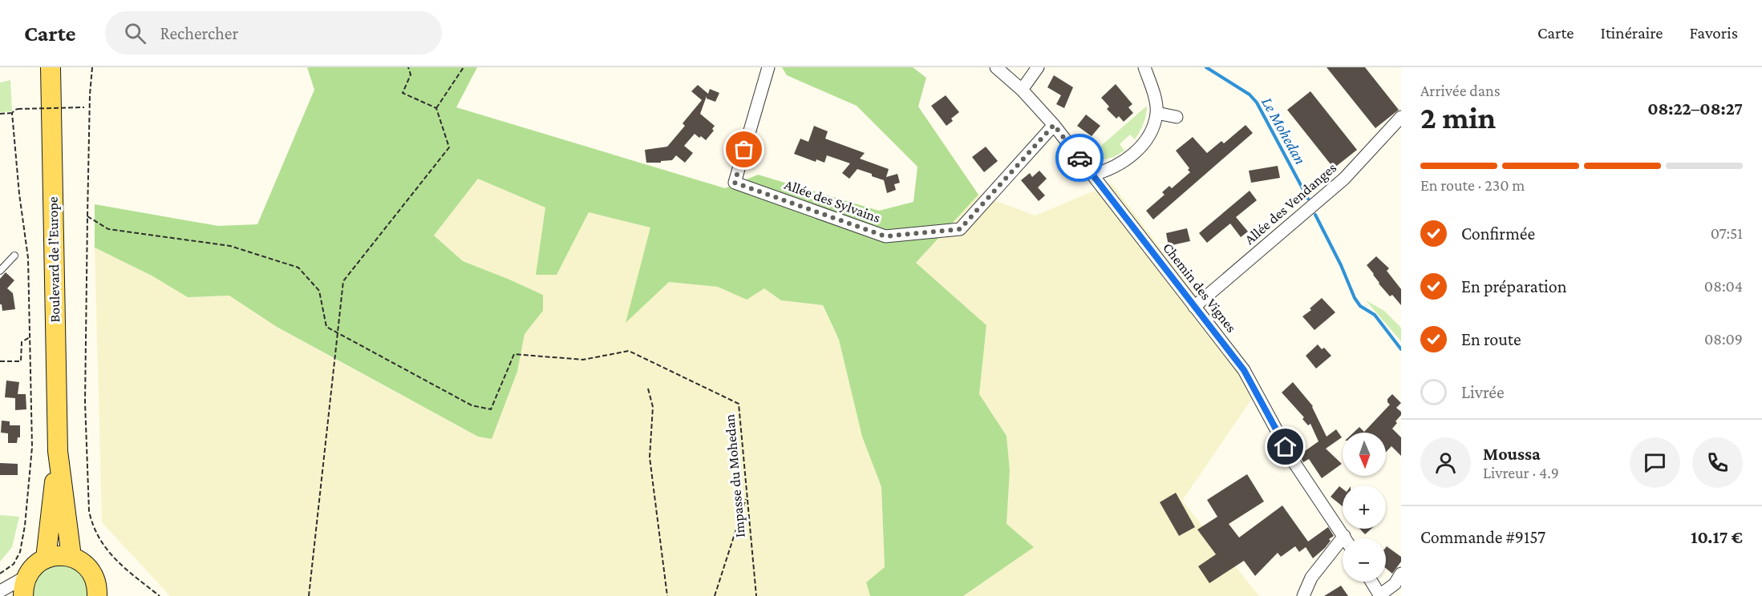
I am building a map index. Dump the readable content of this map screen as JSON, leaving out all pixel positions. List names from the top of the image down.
{
  "streets": {
    "main road": ["Boulevard de l'Europe"],
    "street": ["Allée des Sylvains", "Allée des Vendanges", "Chemin des Vignes"],
    "path": ["Impasse du Mohedan"]
  },
  "crossings": [
    ["Allée des Sylvains", "Chemin des Vignes"],
    ["Allée des Vendanges", "Chemin des Vignes"]
  ],
  "water": ["Le Mohedan"],
  "north": "bottom",
  "page": {
    "header": "Carte",
    "search": "Rechercher",
    "nav": ["Carte", "Itinéraire", "Favoris"],
    "heading": ["2 min", "Arrivée dans", "08:22–08:27"],
    "panel": [
      "Moussa",
      "Livreur · 4.9",
      "Commande #9157",
      "10.17 €"
    ],
    "bar": "En route · 230 m",
    "list": [
      ["Confirmée", "07:51"],
      ["En préparation", "08:04"],
      ["En route", "08:09"],
      "Livrée"
    ],
    "map_buttons": ["+", "−"]
  }
}
